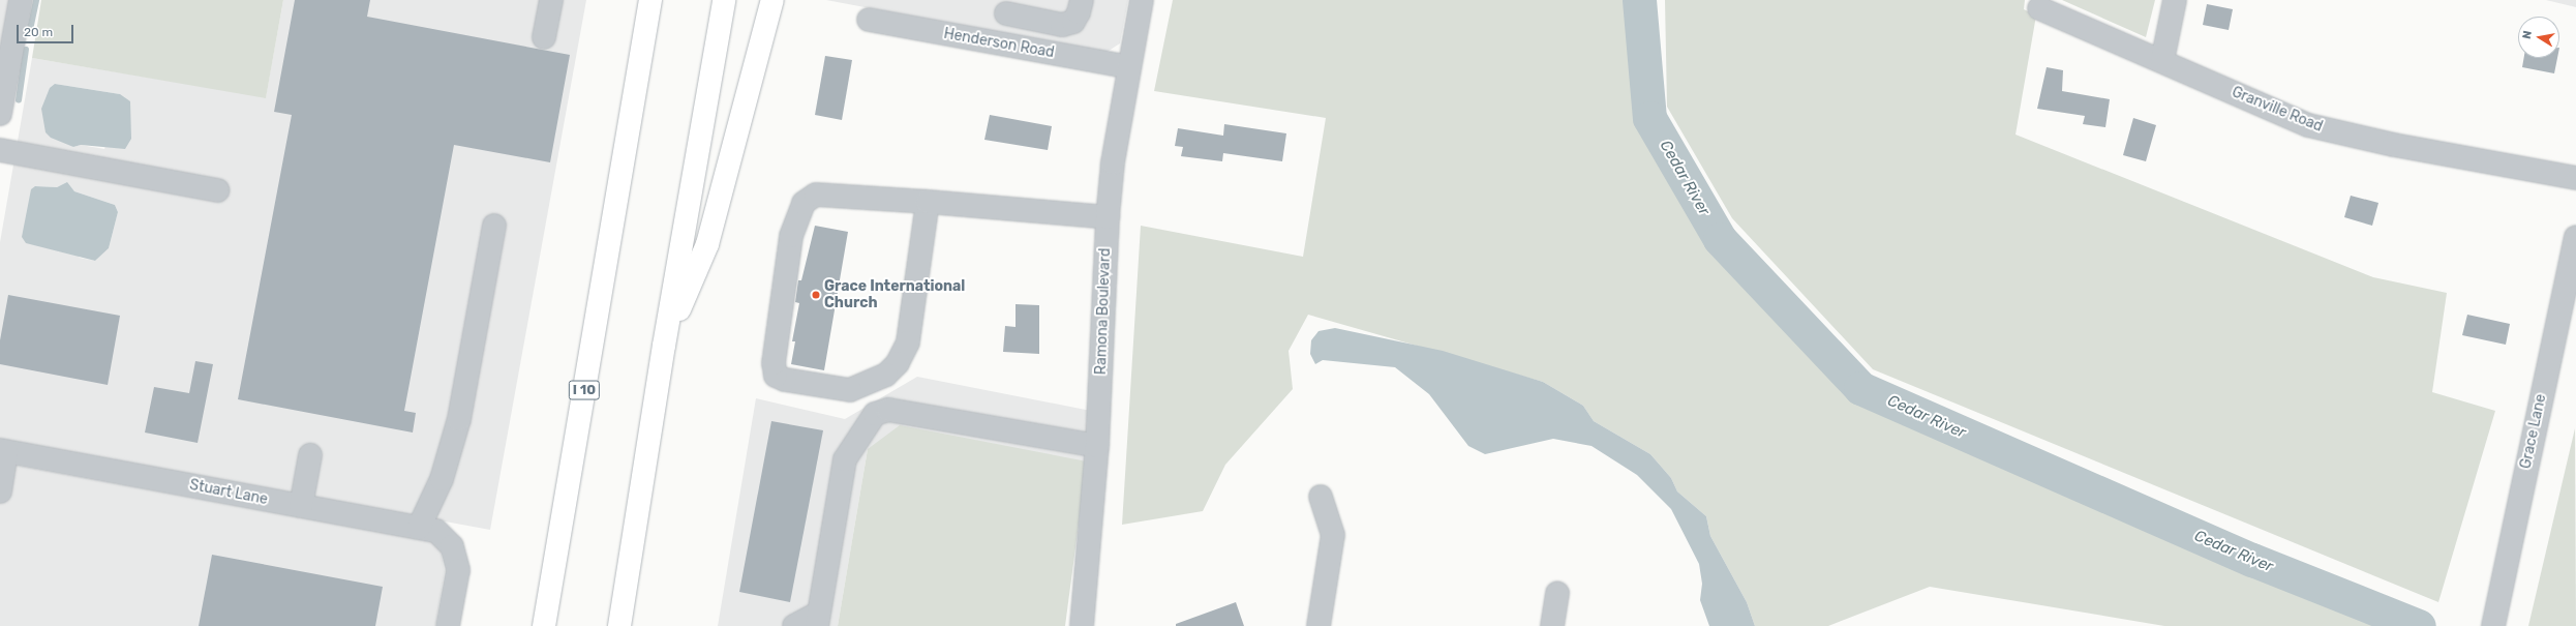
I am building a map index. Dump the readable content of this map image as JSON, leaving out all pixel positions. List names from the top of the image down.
{
  "streets": {
    "highway": ["I 10"],
    "street": [
      "Henderson Road",
      "Granville Road",
      "Ramona Boulevard",
      "Grace Lane",
      "Stuart Lane"
    ]
  },
  "crossings": [
    ["Henderson Road", "Ramona Boulevard"]
  ],
  "water": ["Cedar River"],
  "places": ["Grace International Church"],
  "scale_bar": "20 m",
  "north": "left"
}
